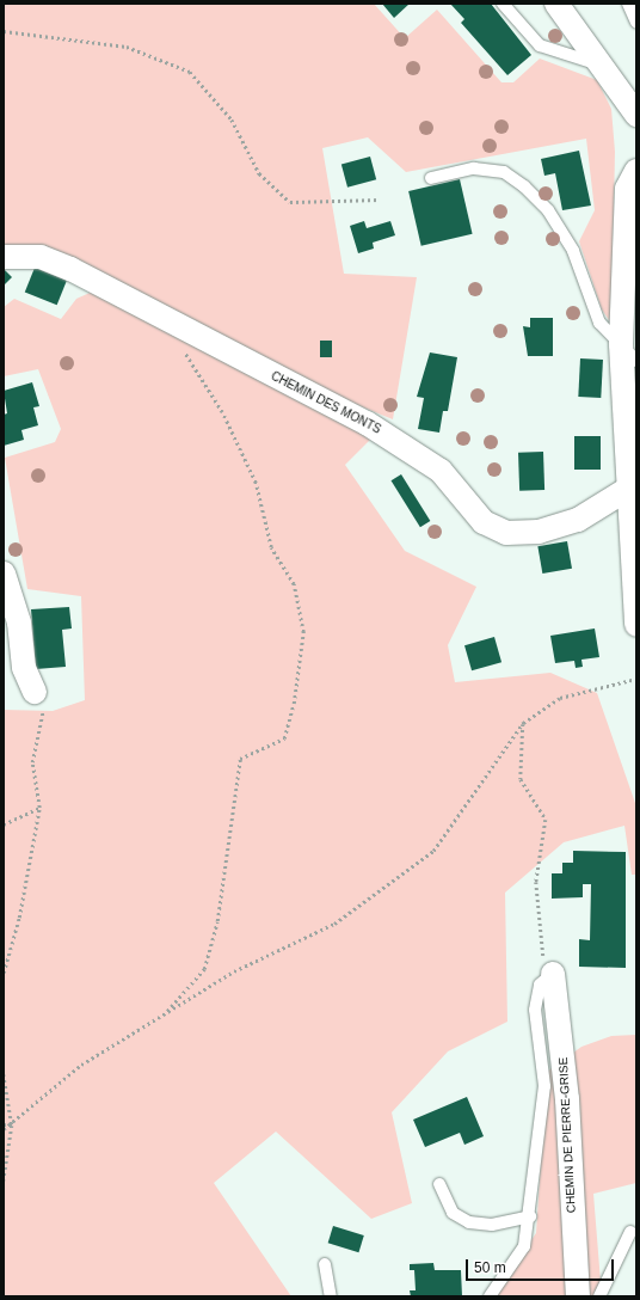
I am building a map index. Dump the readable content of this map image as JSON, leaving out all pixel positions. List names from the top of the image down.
{
  "streets": {
    "street": ["CHEMIN DES MONTS", "CHEMIN DE PIERRE-GRISE"]
  },
  "scale_bar": "50 m"
}
